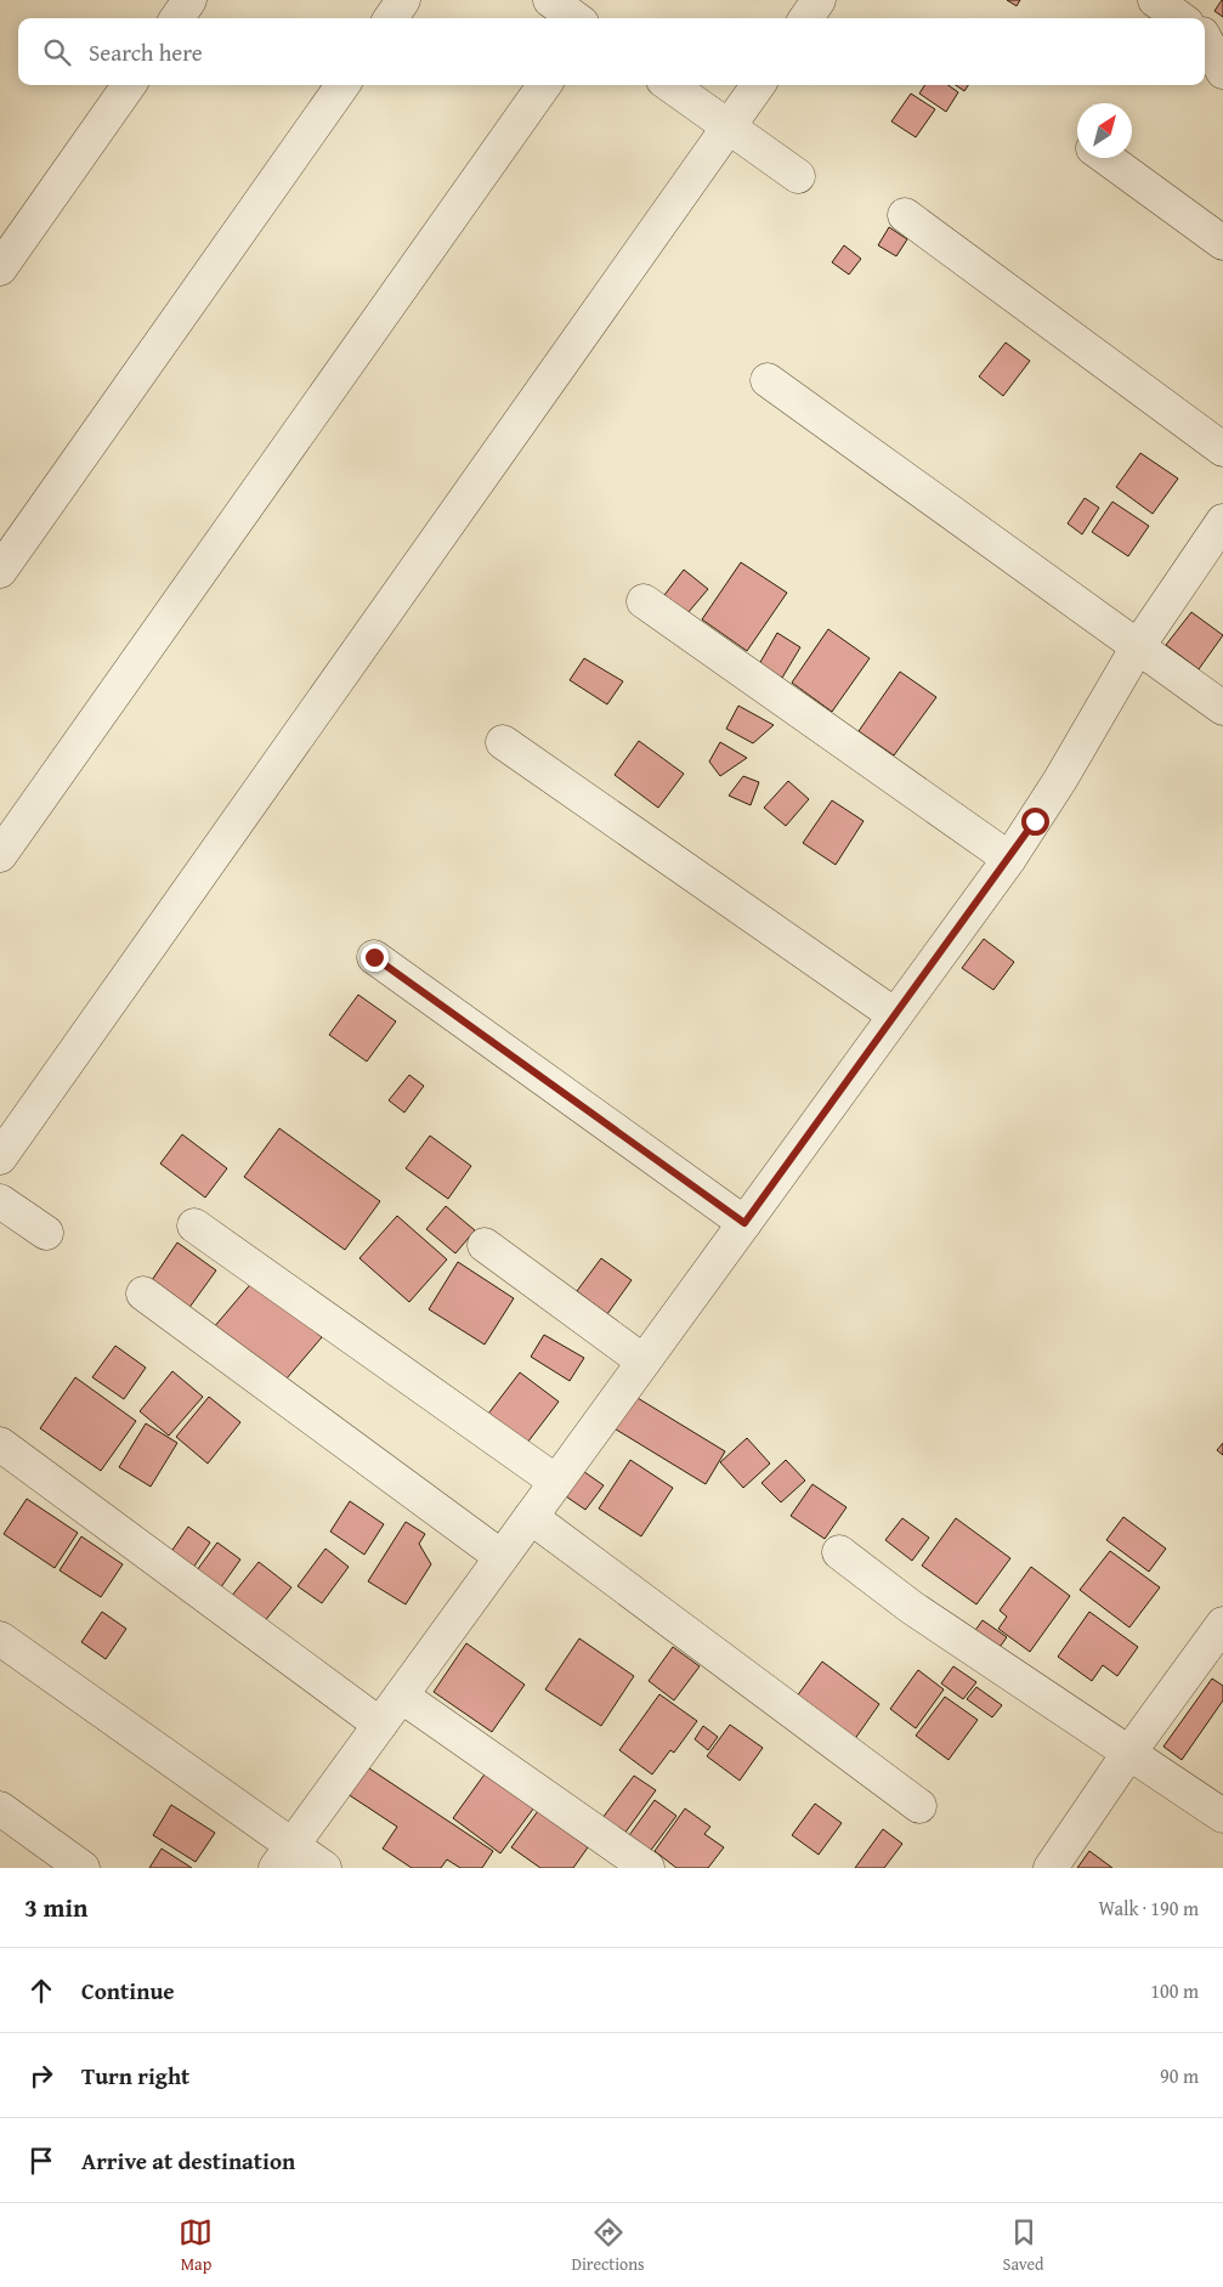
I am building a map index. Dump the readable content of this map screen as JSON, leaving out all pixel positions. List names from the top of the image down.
{
  "north": "top right",
  "page": {
    "search": "Search here",
    "heading": ["3 min", "Walk · 190 m"],
    "list": [
      ["Continue", "100 m"],
      ["Turn right", "90 m"],
      "Arrive at destination"
    ],
    "nav": ["Map", "Directions", "Saved"]
  }
}
